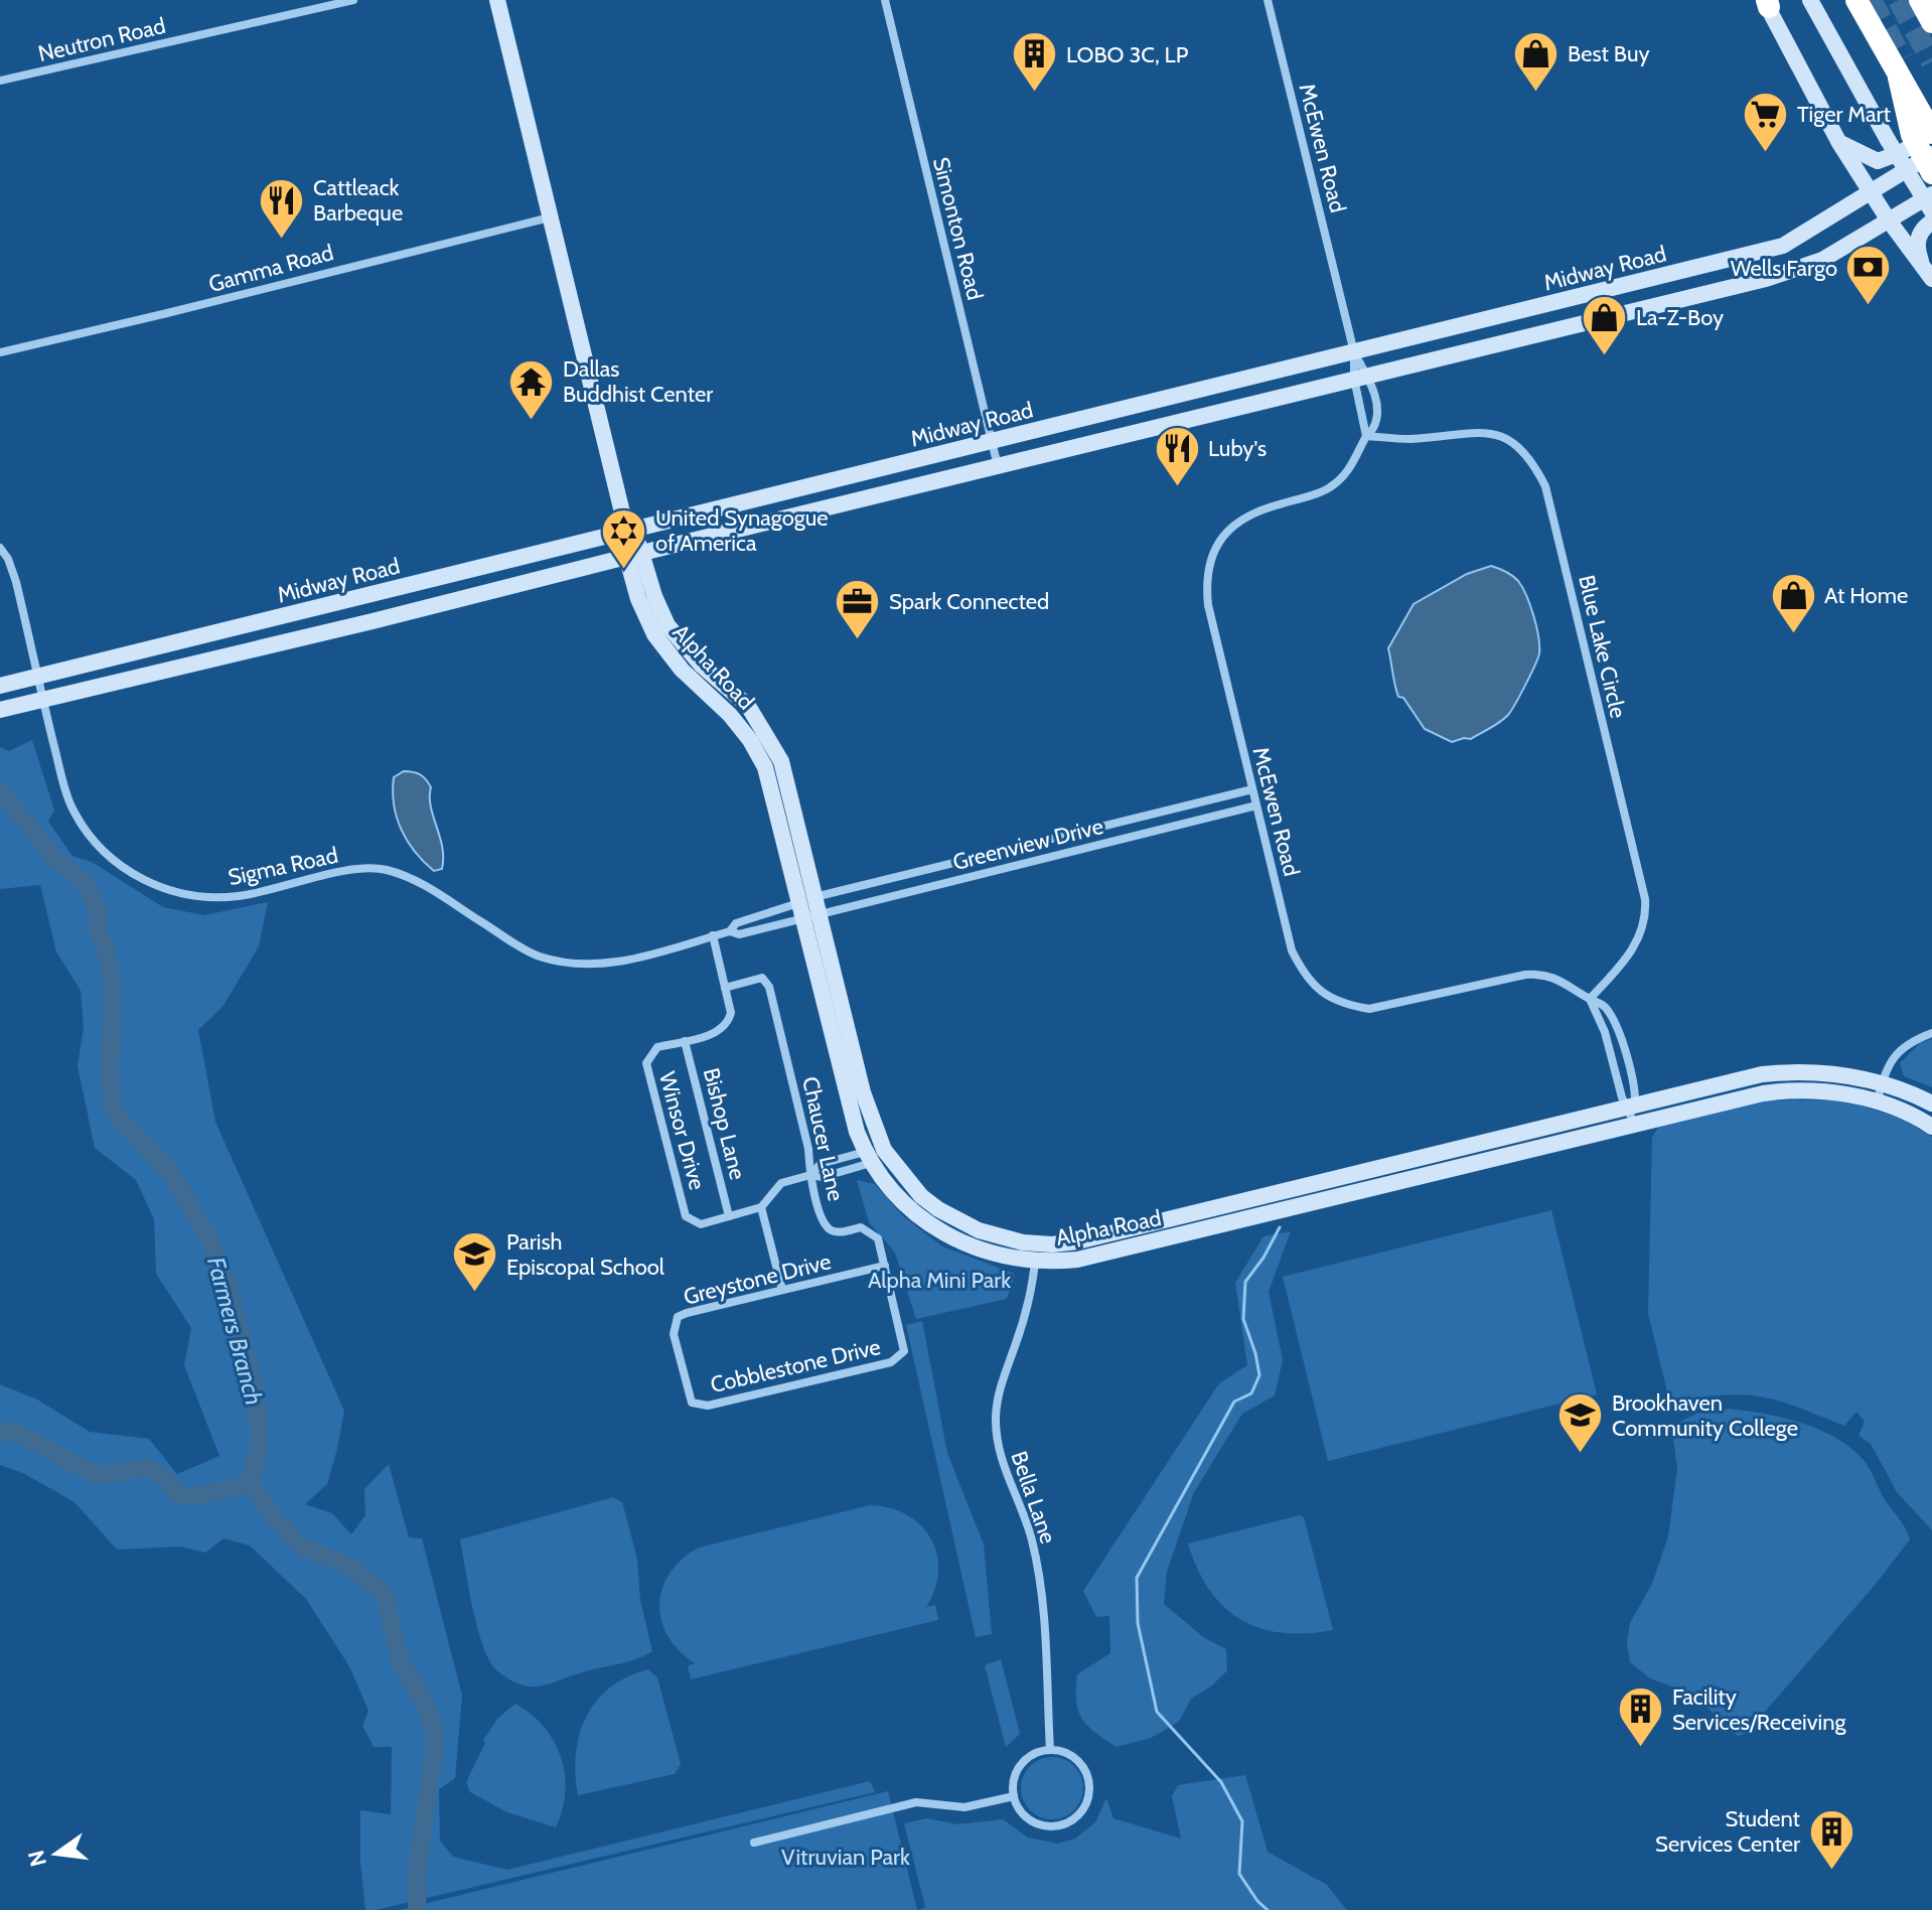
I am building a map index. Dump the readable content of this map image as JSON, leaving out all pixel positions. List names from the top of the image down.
{
  "streets": {
    "main road": ["Midway Road", "Alpha Road"],
    "street": [
      "Neutron Road",
      "McEwen Road",
      "Simonton Road",
      "Gamma Road",
      "Blue Lake Circle",
      "Greenview Drive",
      "Sigma Road",
      "Bishop Lane",
      "Winsor Drive",
      "Chaucer Lane",
      "Greystone Drive",
      "Cobblestone Drive",
      "Bella Lane"
    ]
  },
  "crossings": [
    ["McEwen Road", "Midway Road"],
    ["McEwen Road", "Blue Lake Circle"],
    ["McEwen Road", "Alpha Road"],
    ["McEwen Road", "Greenview Drive"],
    ["Simonton Road", "Midway Road"],
    ["Gamma Road", "Alpha Road"],
    ["Midway Road", "Alpha Road"],
    ["Midway Road", "Sigma Road"],
    ["Alpha Road", "Greenview Drive"],
    ["Alpha Road", "Sigma Road"],
    ["Alpha Road", "Bella Lane"],
    ["Greenview Drive", "Sigma Road"],
    ["Bishop Lane", "Winsor Drive"],
    ["Chaucer Lane", "Greystone Drive"],
    ["Chaucer Lane", "Cobblestone Drive"],
    ["Greystone Drive", "Cobblestone Drive"]
  ],
  "water": ["Farmers Branch"],
  "parks": ["Alpha Mini Park", "Vitruvian Park"],
  "places": {
    "shop": ["Best Buy", "La-Z-Boy", "At Home"],
    "building": ["LOBO 3C, LP", "Facility Services/Receiving", "Student Services Center"],
    "supermarket": ["Tiger Mart"],
    "restaurant": ["Cattleack Barbeque", "Luby's"],
    "bank": ["Wells Fargo"],
    "temple": ["Dallas Buddhist Center"],
    "synagogue": ["United Synagogue of America"],
    "office": ["Spark Connected"],
    "school or university": ["Parish Episcopal School", "Brookhaven Community College"]
  },
  "north": "left"
}
